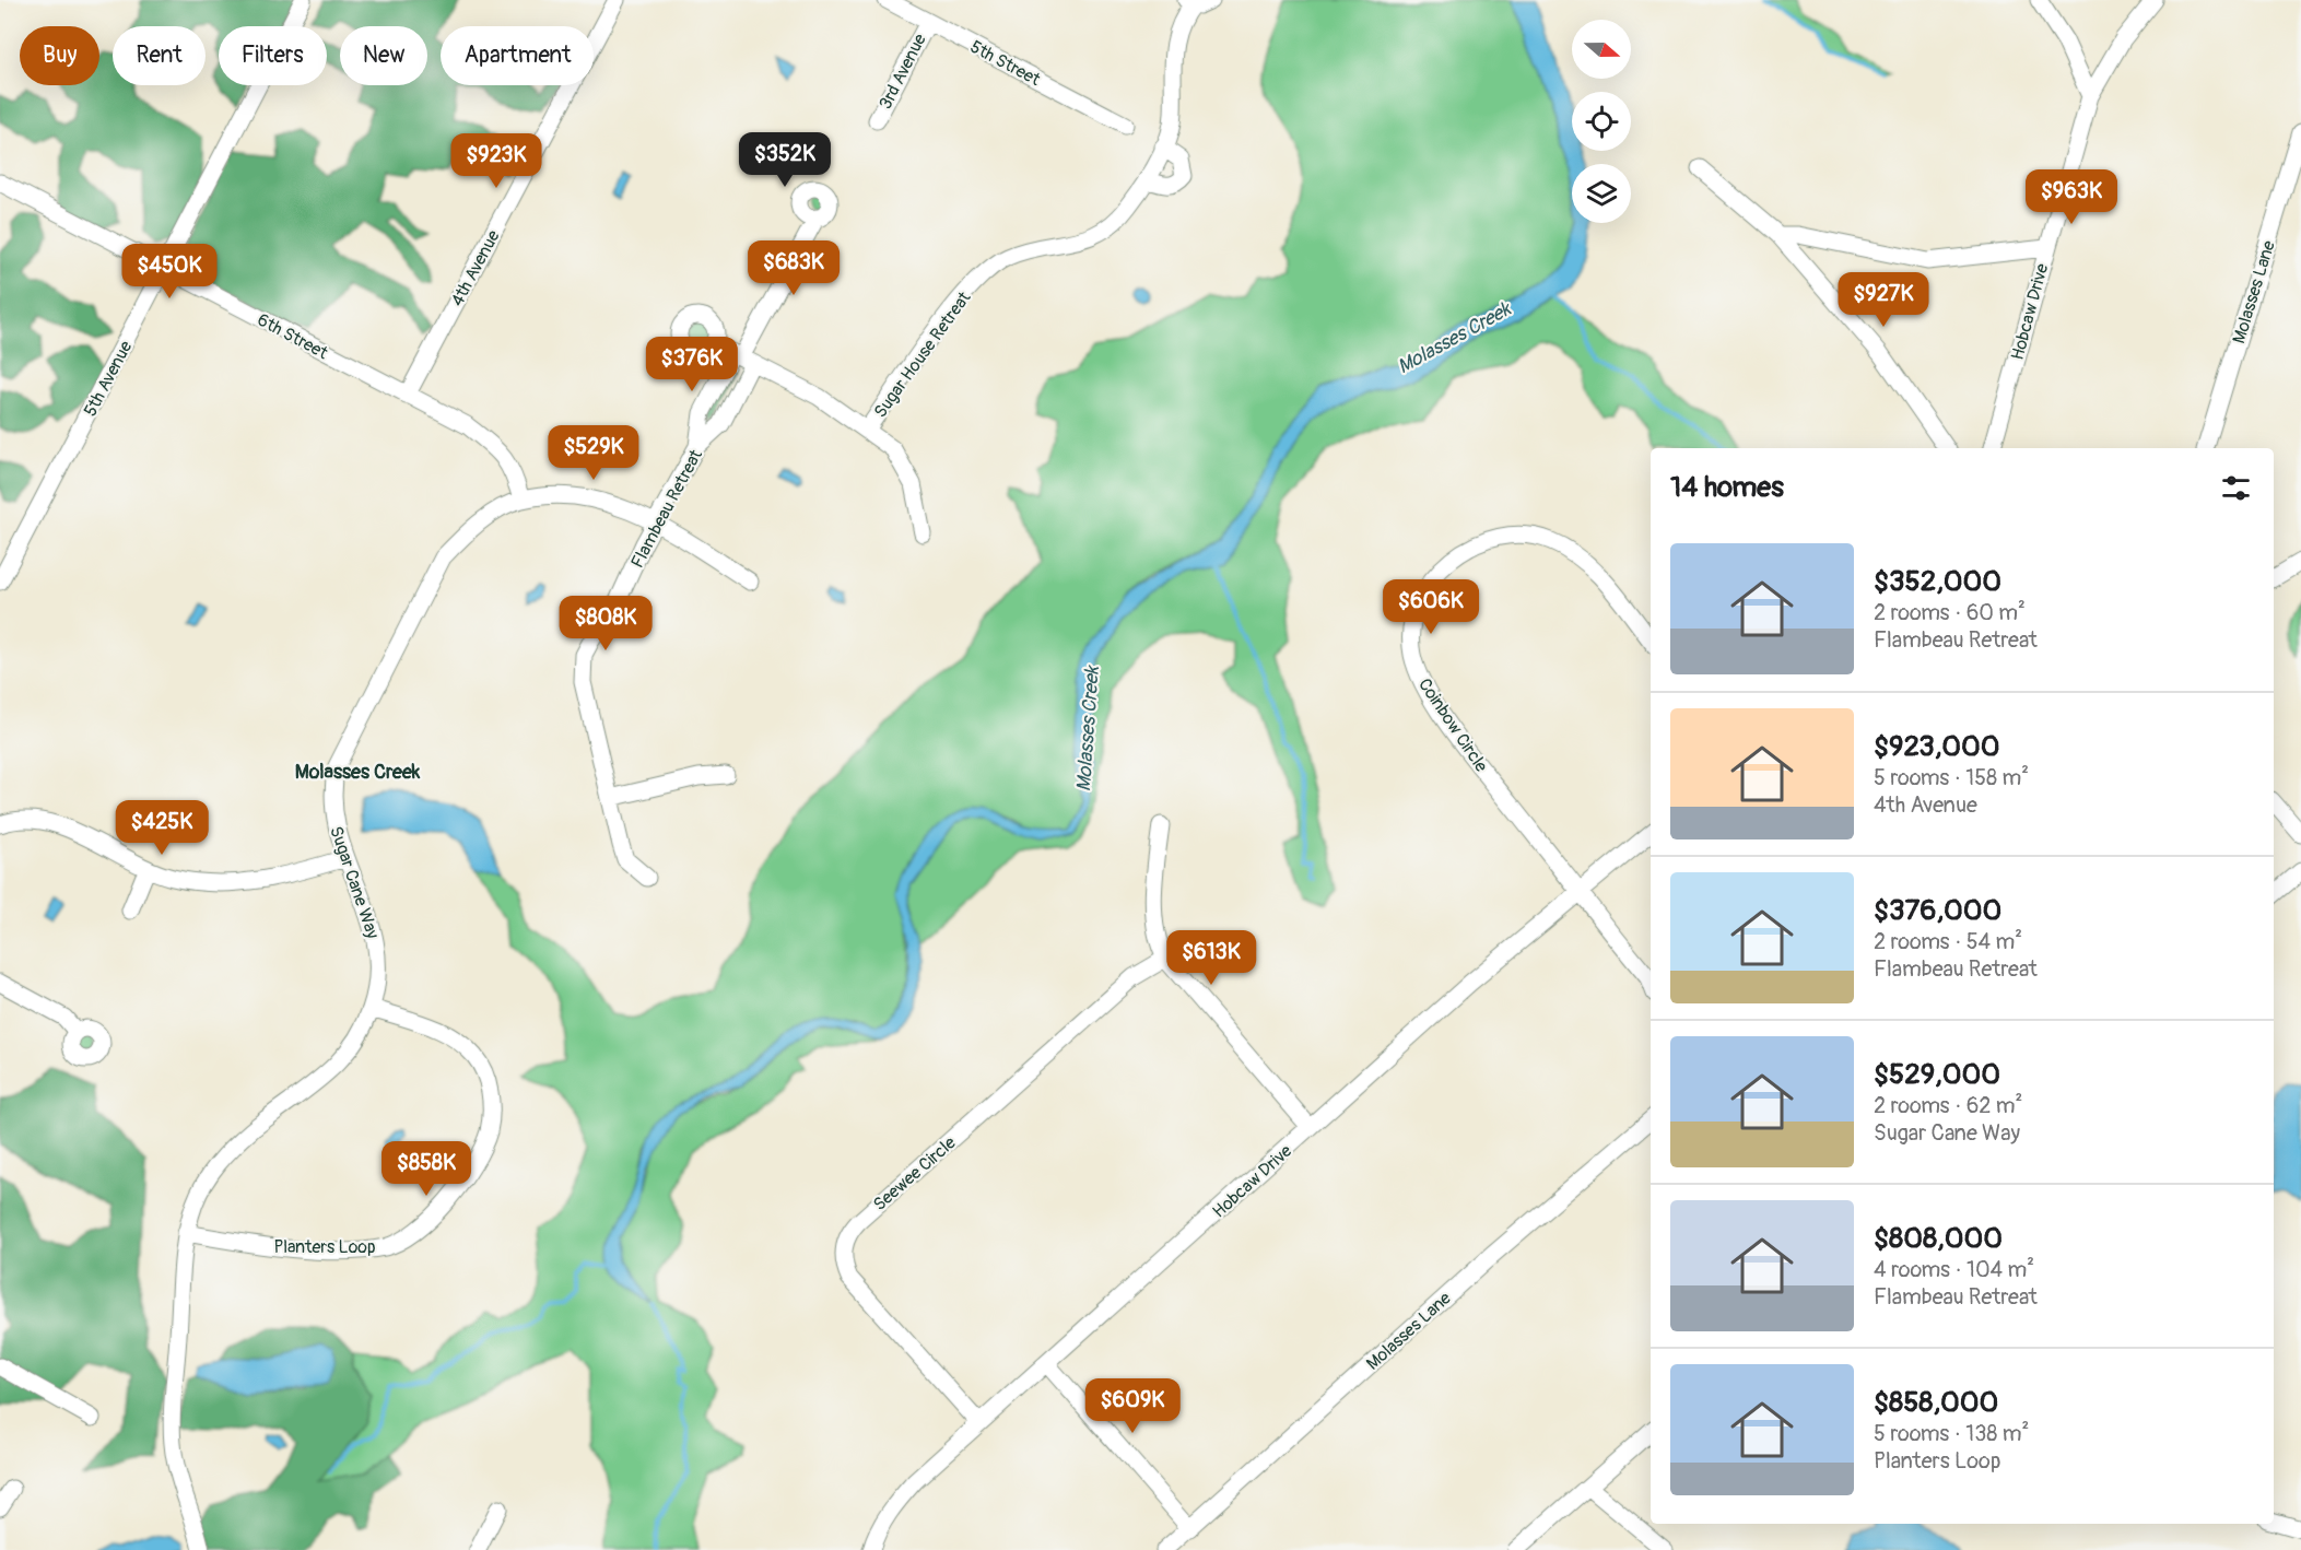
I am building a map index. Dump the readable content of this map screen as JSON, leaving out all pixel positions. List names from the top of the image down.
{
  "streets": {
    "street": [
      "5th Street",
      "3rd Avenue",
      "4th Avenue",
      "Molasses Lane",
      "Hobcaw Drive",
      "6th Street",
      "Sugar House Retreat",
      "5th Avenue",
      "Flambeau Retreat",
      "Coinbow Circle",
      "Sugar Cane Way",
      "Seewee Circle",
      "Planters Loop"
    ]
  },
  "crossings": [
    ["5th Street", "3rd Avenue"],
    ["4th Avenue", "6th Street"],
    ["Hobcaw Drive", "Coinbow Circle"],
    ["Hobcaw Drive", "Seewee Circle"],
    ["6th Street", "5th Avenue"],
    ["6th Street", "Sugar Cane Way"],
    ["Flambeau Retreat", "Sugar Cane Way"],
    ["Sugar Cane Way", "Planters Loop"]
  ],
  "districts": ["Molasses Creek"],
  "water": ["Molasses Creek"],
  "north": "right",
  "page": {
    "chip": [
      "Buy",
      "Rent",
      "Filters",
      "New",
      "Apartment"
    ],
    "price": [
      "$352K",
      "$923K",
      "$963K",
      "$683K",
      "$450K",
      "$927K",
      "$376K",
      "$529K",
      "$606K",
      "$808K",
      "$425K",
      "$613K",
      "$858K",
      "$609K"
    ],
    "heading": "14 homes",
    "list": [
      {
        "name": "$352,000",
        "note": "2 rooms · 60 m² · Flambeau Retreat"
      },
      {
        "name": "$923,000",
        "note": "5 rooms · 158 m² · 4th Avenue"
      },
      {
        "name": "$376,000",
        "note": "2 rooms · 54 m² · Flambeau Retreat"
      },
      {
        "name": "$529,000",
        "note": "2 rooms · 62 m² · Sugar Cane Way"
      },
      {
        "name": "$808,000",
        "note": "4 rooms · 104 m² · Flambeau Retreat"
      },
      {
        "name": "$858,000",
        "note": "5 rooms · 138 m² · Planters Loop"
      }
    ]
  }
}
